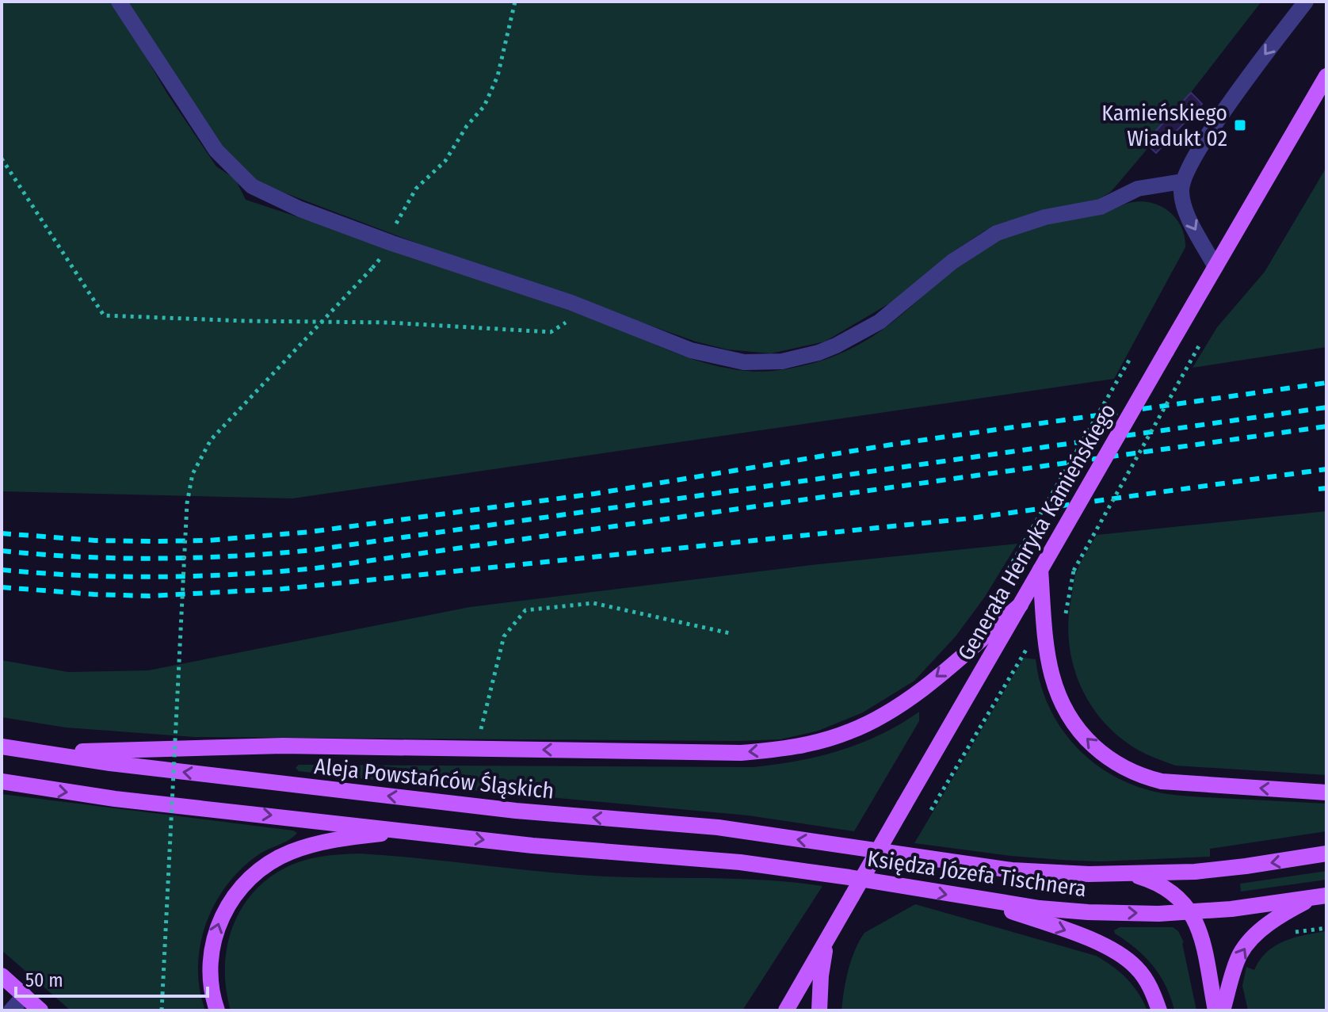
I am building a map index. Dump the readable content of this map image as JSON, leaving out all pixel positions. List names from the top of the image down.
{
  "streets": {
    "main road": ["Generała Henryka Kamieńskiego", "Aleja Powstańców Śląskich", "Księdza Józefa Tischnera"]
  },
  "crossings": [
    ["Aleja Powstańców Śląskich", "Księdza Józefa Tischnera"]
  ],
  "places": {
    "transit": ["Kamieńskiego Wiadukt 02"]
  },
  "scale_bar": "50 m"
}
